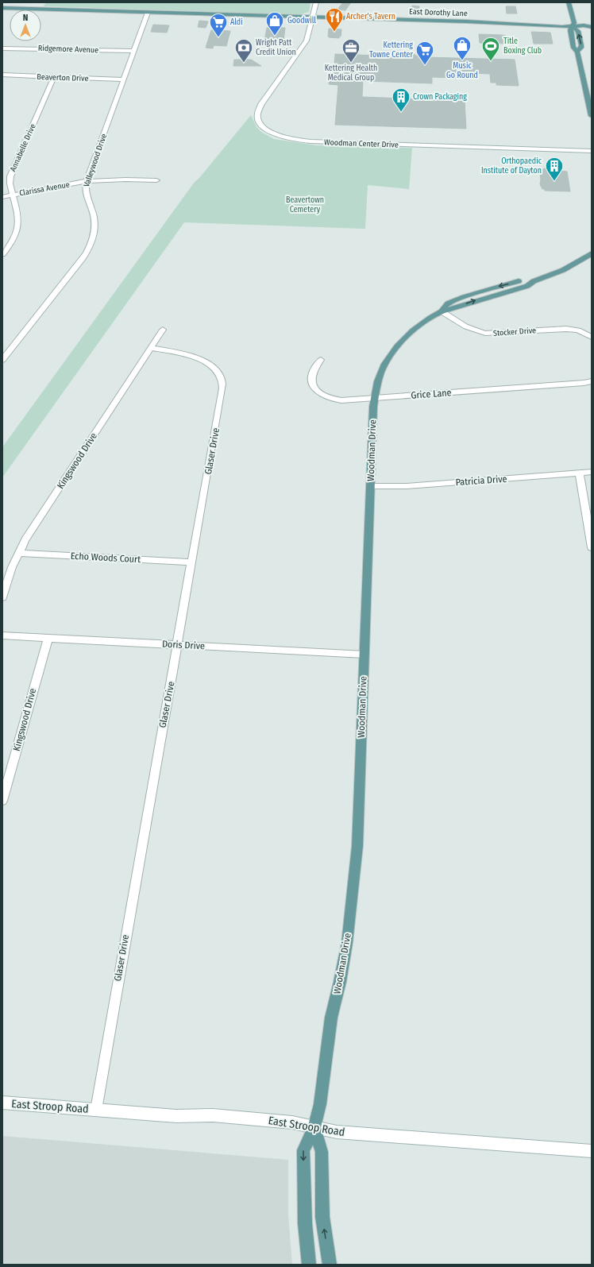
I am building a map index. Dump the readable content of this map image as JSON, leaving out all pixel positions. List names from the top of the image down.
{
  "streets": {
    "main road": ["East Dorothy Lane", "Woodman Drive"],
    "street": [
      "Ridgemore Avenue",
      "Beaverton Drive",
      "Woodman Center Drive",
      "Annabelle Drive",
      "Valleywood Drive",
      "Clarissa Avenue",
      "Stocker Drive",
      "Grice Lane",
      "Glaser Drive",
      "Kingswood Drive",
      "Patricia Drive",
      "Echo Woods Court",
      "Doris Drive",
      "East Stroop Road"
    ]
  },
  "crossings": [
    ["East Dorothy Lane", "Woodman Center Drive"],
    ["East Dorothy Lane", "Valleywood Drive"],
    ["Ridgemore Avenue", "Valleywood Drive"],
    ["Beaverton Drive", "Annabelle Drive"],
    ["Beaverton Drive", "Valleywood Drive"],
    ["Annabelle Drive", "Clarissa Avenue"],
    ["Valleywood Drive", "Clarissa Avenue"],
    ["Stocker Drive", "Woodman Drive"],
    ["Grice Lane", "Woodman Drive"],
    ["Woodman Drive", "Patricia Drive"],
    ["Woodman Drive", "Doris Drive"],
    ["Woodman Drive", "East Stroop Road"],
    ["Glaser Drive", "Kingswood Drive"],
    ["Glaser Drive", "Echo Woods Court"],
    ["Glaser Drive", "Doris Drive"],
    ["Glaser Drive", "East Stroop Road"],
    ["Kingswood Drive", "Echo Woods Court"],
    ["Kingswood Drive", "Doris Drive"]
  ],
  "parks": ["Beavertown Cemetery"],
  "places": {
    "restaurant": ["Archer's Tavern"],
    "shop": ["Goodwill", "Music Go Round"],
    "supermarket": ["Aldi", "Kettering Towne Center"],
    "sports": ["Title Boxing Club"],
    "bank": ["Wright Patt Credit Union"],
    "office": ["Kettering Health Medical Group"],
    "building": ["Crown Packaging", "Orthopaedic Institute of Dayton"]
  },
  "north": "top"
}
